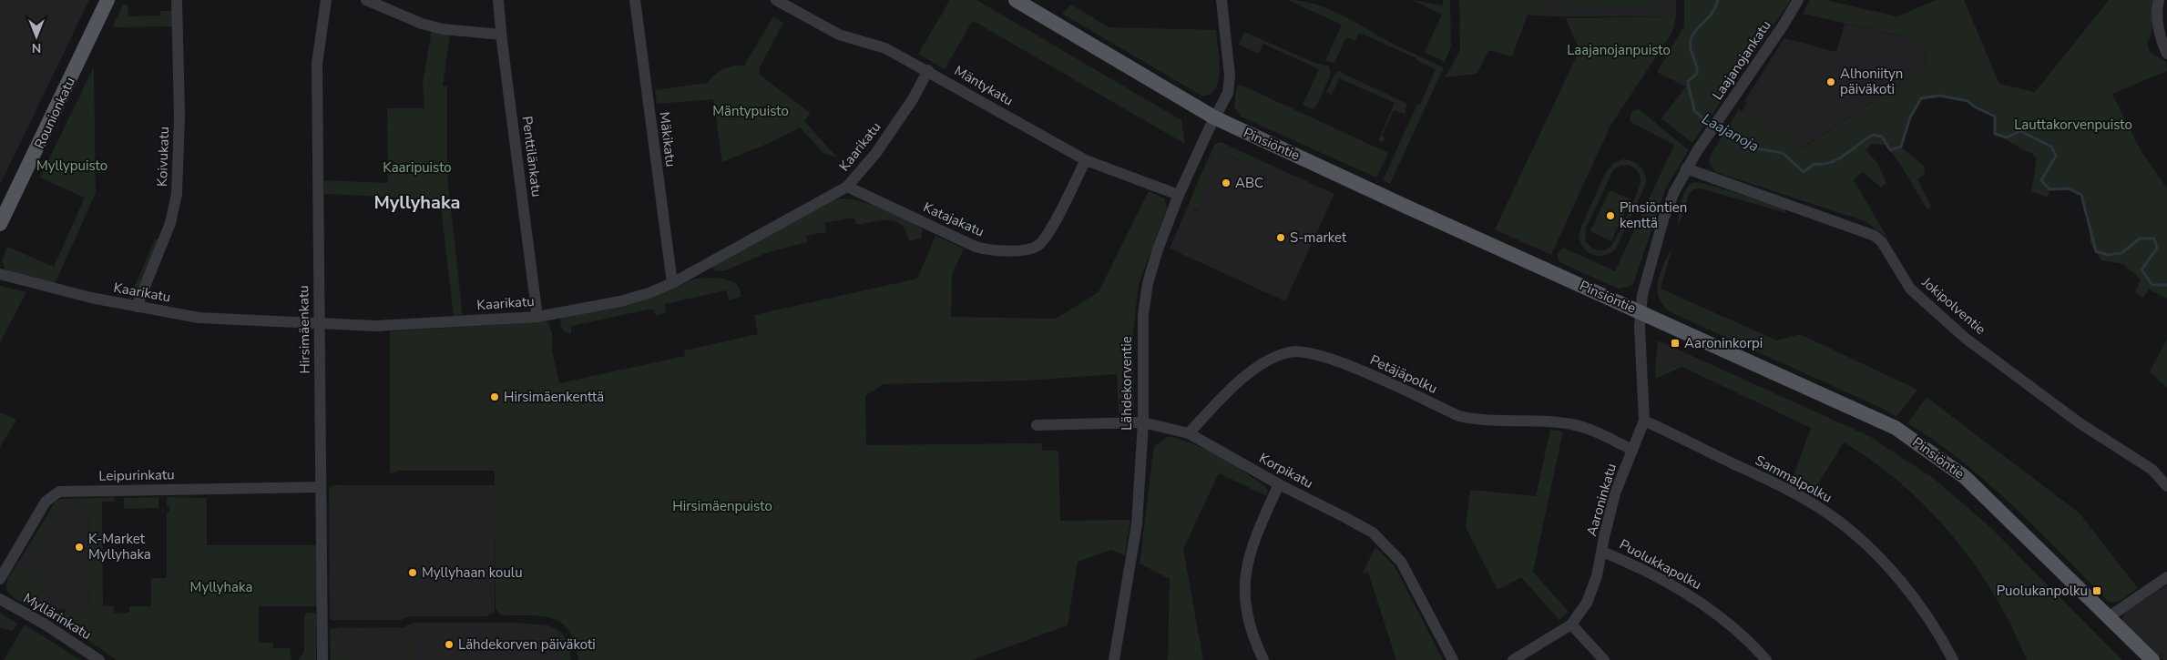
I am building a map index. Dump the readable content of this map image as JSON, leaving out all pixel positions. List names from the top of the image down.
{
  "streets": {
    "main road": ["Rounionkatu", "Pinsiöntie"],
    "street": [
      "Laajanojankatu",
      "Mäntykatu",
      "Mäkikatu",
      "Kaarikatu",
      "Koivukatu",
      "Penttilänkatu",
      "Katajakatu",
      "Jokipolventie",
      "Hirsimäenkatu",
      "Petäjäpolku",
      "Lähdekorventie",
      "Korpikatu",
      "Leipurinkatu",
      "Sammalpolku",
      "Aaroninkatu",
      "Puolukkapolku",
      "Myllärinkatu"
    ]
  },
  "crossings": [
    ["Laajanojankatu", "Pinsiöntie"],
    ["Laajanojankatu", "Jokipolventie"],
    ["Laajanojankatu", "Aaroninkatu"],
    ["Mäntykatu", "Kaarikatu"],
    ["Mäntykatu", "Katajakatu"],
    ["Mäntykatu", "Lähdekorventie"],
    ["Mäkikatu", "Kaarikatu"],
    ["Pinsiöntie", "Lähdekorventie"],
    ["Pinsiöntie", "Aaroninkatu"],
    ["Kaarikatu", "Koivukatu"],
    ["Kaarikatu", "Penttilänkatu"],
    ["Kaarikatu", "Katajakatu"],
    ["Kaarikatu", "Hirsimäenkatu"],
    ["Hirsimäenkatu", "Leipurinkatu"],
    ["Petäjäpolku", "Korpikatu"],
    ["Petäjäpolku", "Aaroninkatu"],
    ["Lähdekorventie", "Korpikatu"],
    ["Sammalpolku", "Aaroninkatu"],
    ["Aaroninkatu", "Puolukkapolku"]
  ],
  "districts": ["Myllyhaka"],
  "water": ["Laajanoja"],
  "parks": [
    "Laajanojanpuisto",
    "Mäntypuisto",
    "Lauttakorvenpuisto",
    "Myllypuisto",
    "Kaaripuisto",
    "Hirsimäenpuisto",
    "Myllyhaka"
  ],
  "places": {
    "other": [
      "Alhoniityn päiväkoti",
      "ABC",
      "Pinsiöntien kenttä",
      "S-market",
      "Hirsimäenkenttä",
      "K-Market Myllyhaka",
      "Myllyhaan koulu",
      "Lähdekorven päiväkoti"
    ],
    "transit": ["Aaroninkorpi", "Puolukanpolku"]
  },
  "north": "bottom"
}
